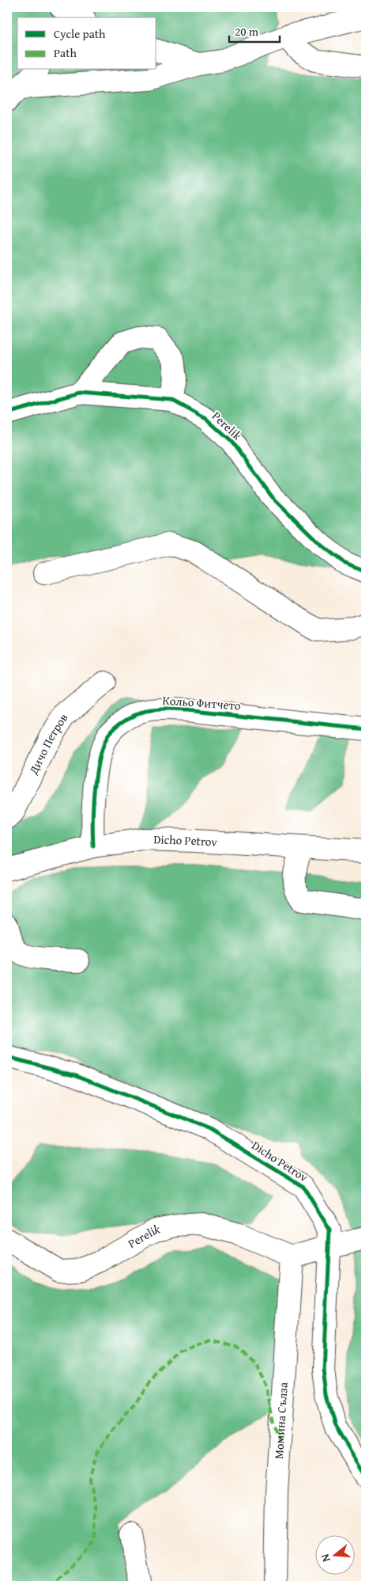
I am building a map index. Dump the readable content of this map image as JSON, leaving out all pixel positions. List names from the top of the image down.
{
  "streets": {
    "street": [
      "Perelik",
      "Кольо Фитчето",
      "Дичо Петров",
      "Dicho Petrov",
      "Момина Сълза"
    ]
  },
  "crossings": [
    ["Perelik", "Момина Сълза"],
    ["Кольо Фитчето", "Dicho Petrov"]
  ],
  "legend": ["Cycle path", "Path"],
  "scale_bar": "20 m",
  "north": "left"
}
